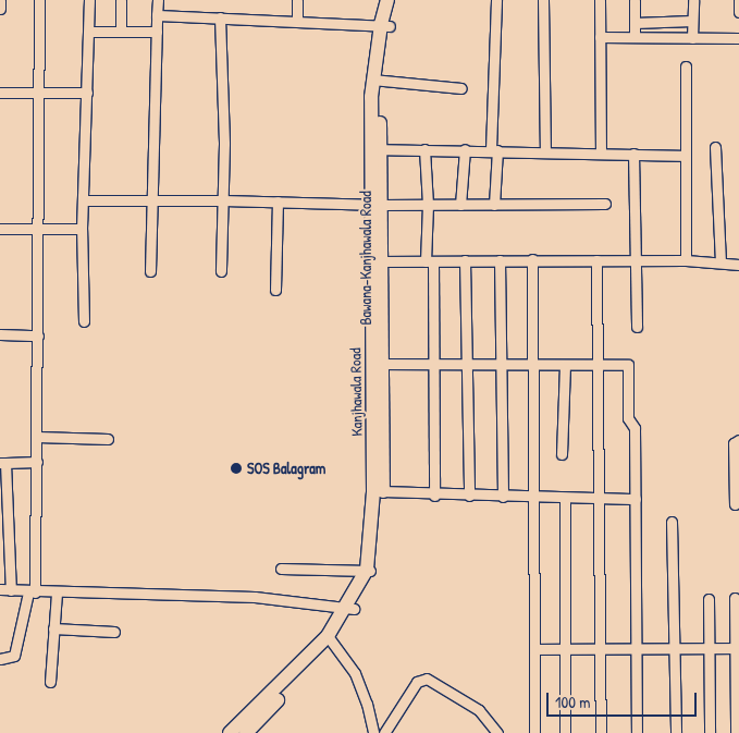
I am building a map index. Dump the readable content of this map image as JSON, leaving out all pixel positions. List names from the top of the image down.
{
  "streets": {
    "main road": ["Bawana-Kanjhawala Road"]
  },
  "places": ["SOS Balagram"],
  "scale_bar": "100 m"
}
